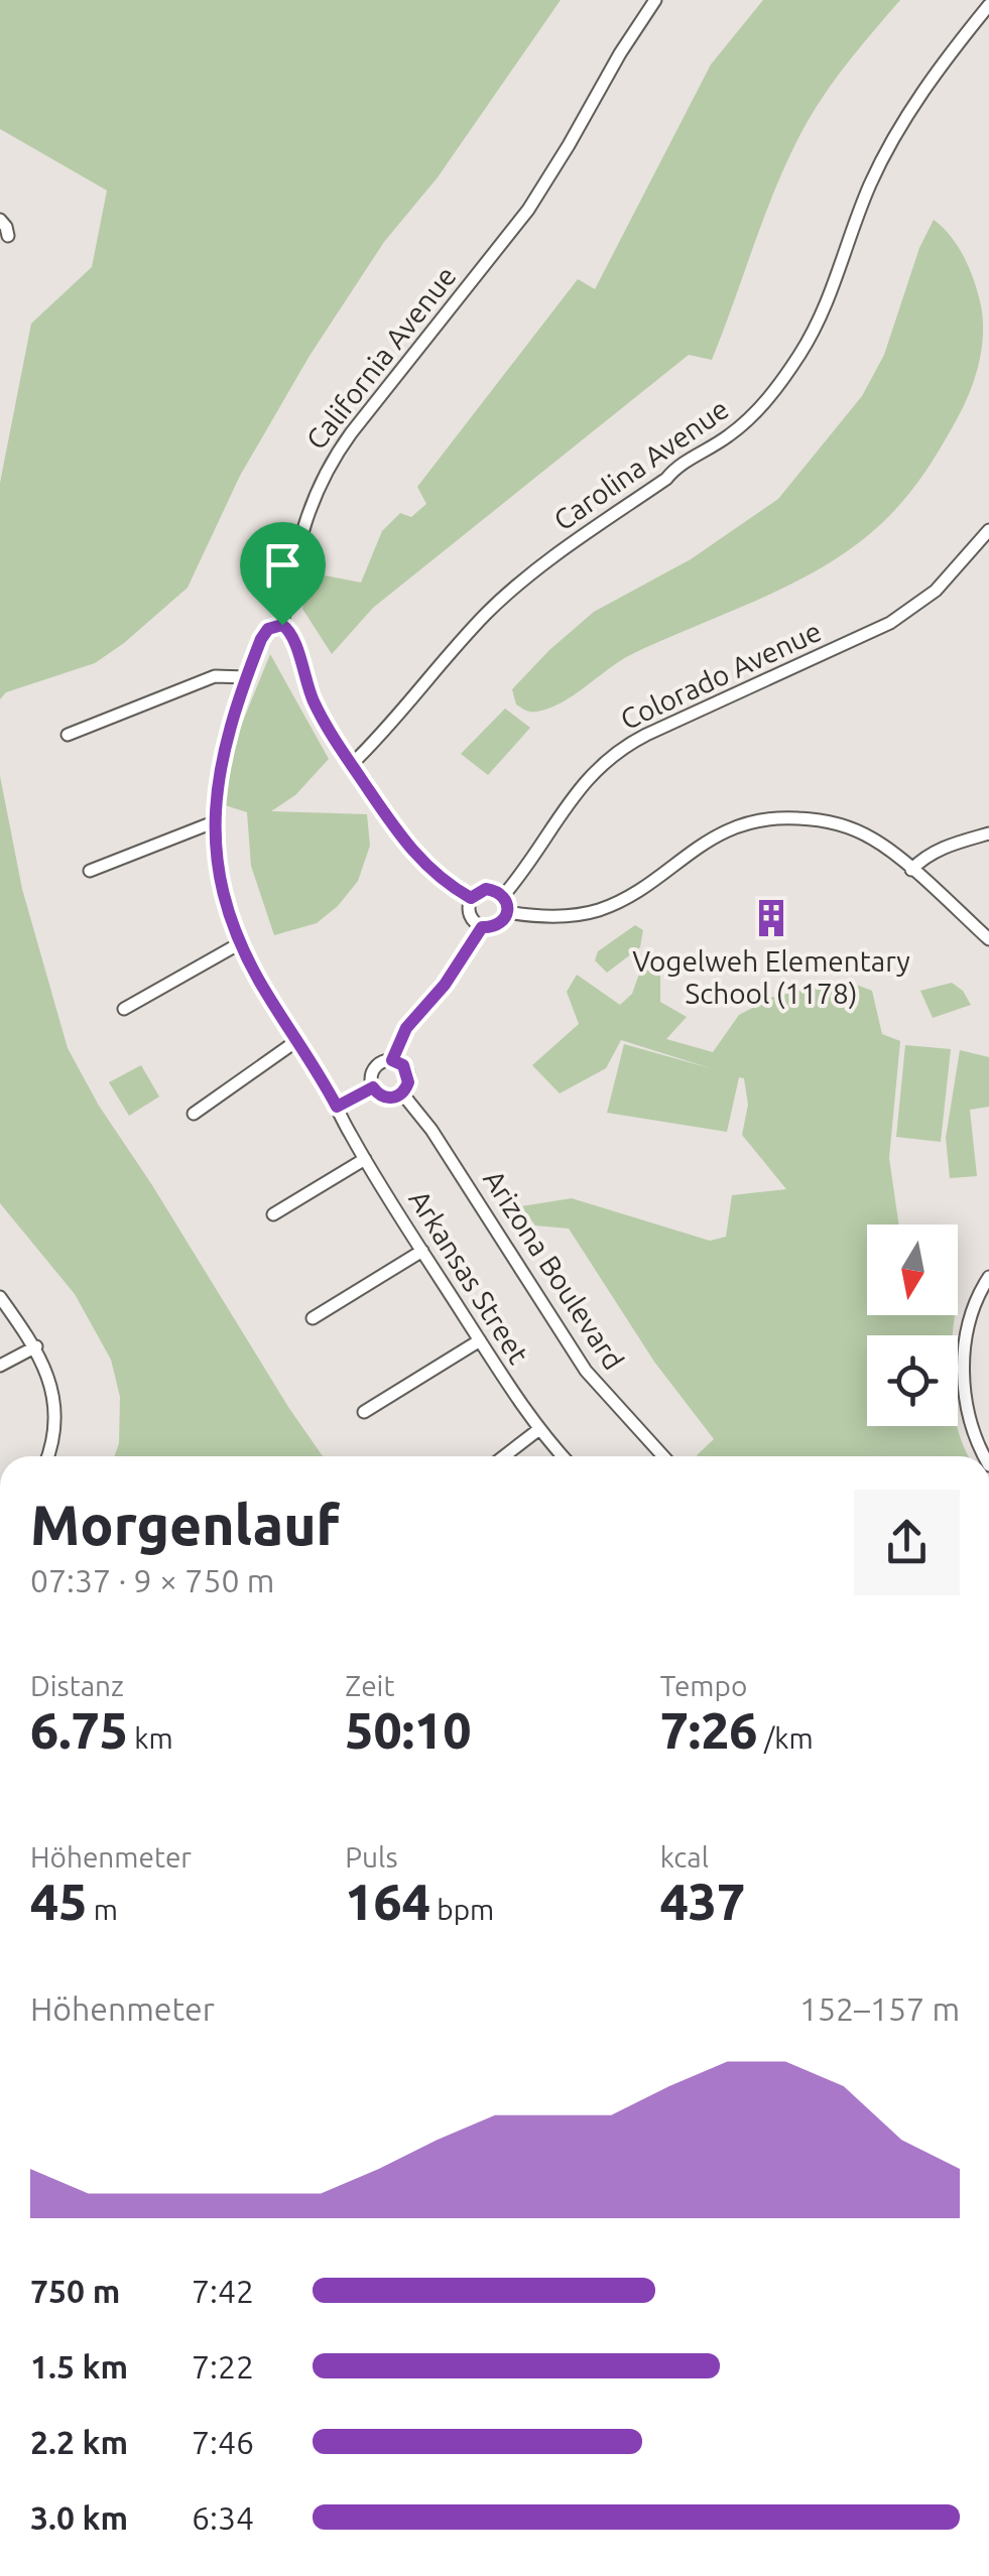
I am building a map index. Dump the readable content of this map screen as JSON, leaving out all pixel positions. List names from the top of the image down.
{
  "streets": {
    "street": [
      "California Avenue",
      "Carolina Avenue",
      "Colorado Avenue",
      "Arizona Boulevard",
      "Arkansas Street"
    ]
  },
  "crossings": [
    ["California Avenue", "Arkansas Street"]
  ],
  "places": {
    "building": ["Vogelweh Elementary School (1178)"]
  },
  "north": "bottom",
  "page": {
    "heading": ["Morgenlauf", "07:37 · 9 × 750 m"],
    "stats": [
      ["Distanz", "6.75 km"],
      ["Zeit", "50:10"],
      ["Tempo", "7:26 /km"],
      ["Höhenmeter", "45 m"],
      ["Puls", "164 bpm"],
      ["kcal", "437"]
    ],
    "chart": ["Höhenmeter", "152–157 m"],
    "list": [
      {
        "name": "750 m",
        "note": "7:42"
      },
      {
        "name": "1.5 km",
        "note": "7:22"
      },
      {
        "name": "2.2 km",
        "note": "7:46"
      },
      {
        "name": "3.0 km",
        "note": "6:34"
      }
    ]
  }
}
